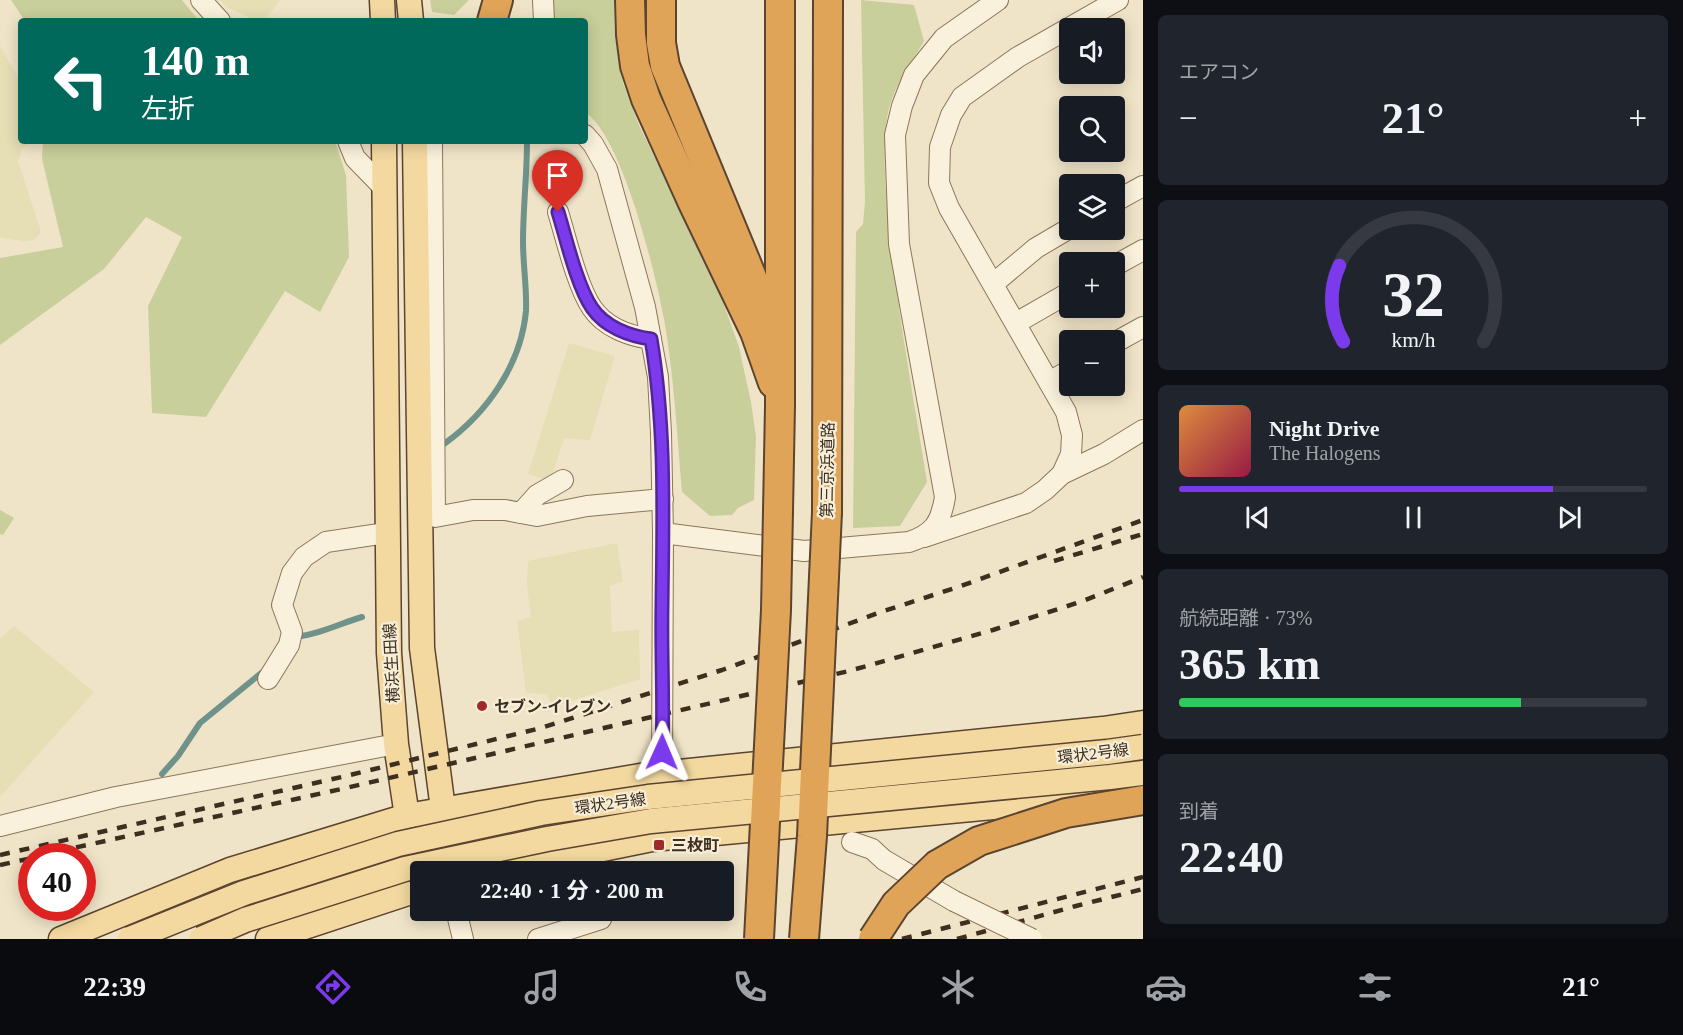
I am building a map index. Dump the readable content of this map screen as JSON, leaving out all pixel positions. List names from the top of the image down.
{
  "streets": {
    "highway": ["第三京浜道路"],
    "main road": ["横浜生田線", "環状2号線"]
  },
  "places": {
    "other": ["セブン-イレブン"],
    "transit": ["三枚町"]
  },
  "page": {
    "tile": [
      "エアコン",
      ["航続距離 · 73%", "365 km"],
      ["到着", "22:40"]
    ],
    "map_buttons": ["+", "−"],
    "turn": ["140 m", "左折"],
    "heat": ["−", "21°", "+"],
    "song": ["Night Drive", "The Halogens"],
    "limit": "40",
    "trip": "22:40 · 1 分 · 200 m",
    "tabs": ["22:39", "21°"],
    "gauge": ["32", "km/h"]
  }
}
